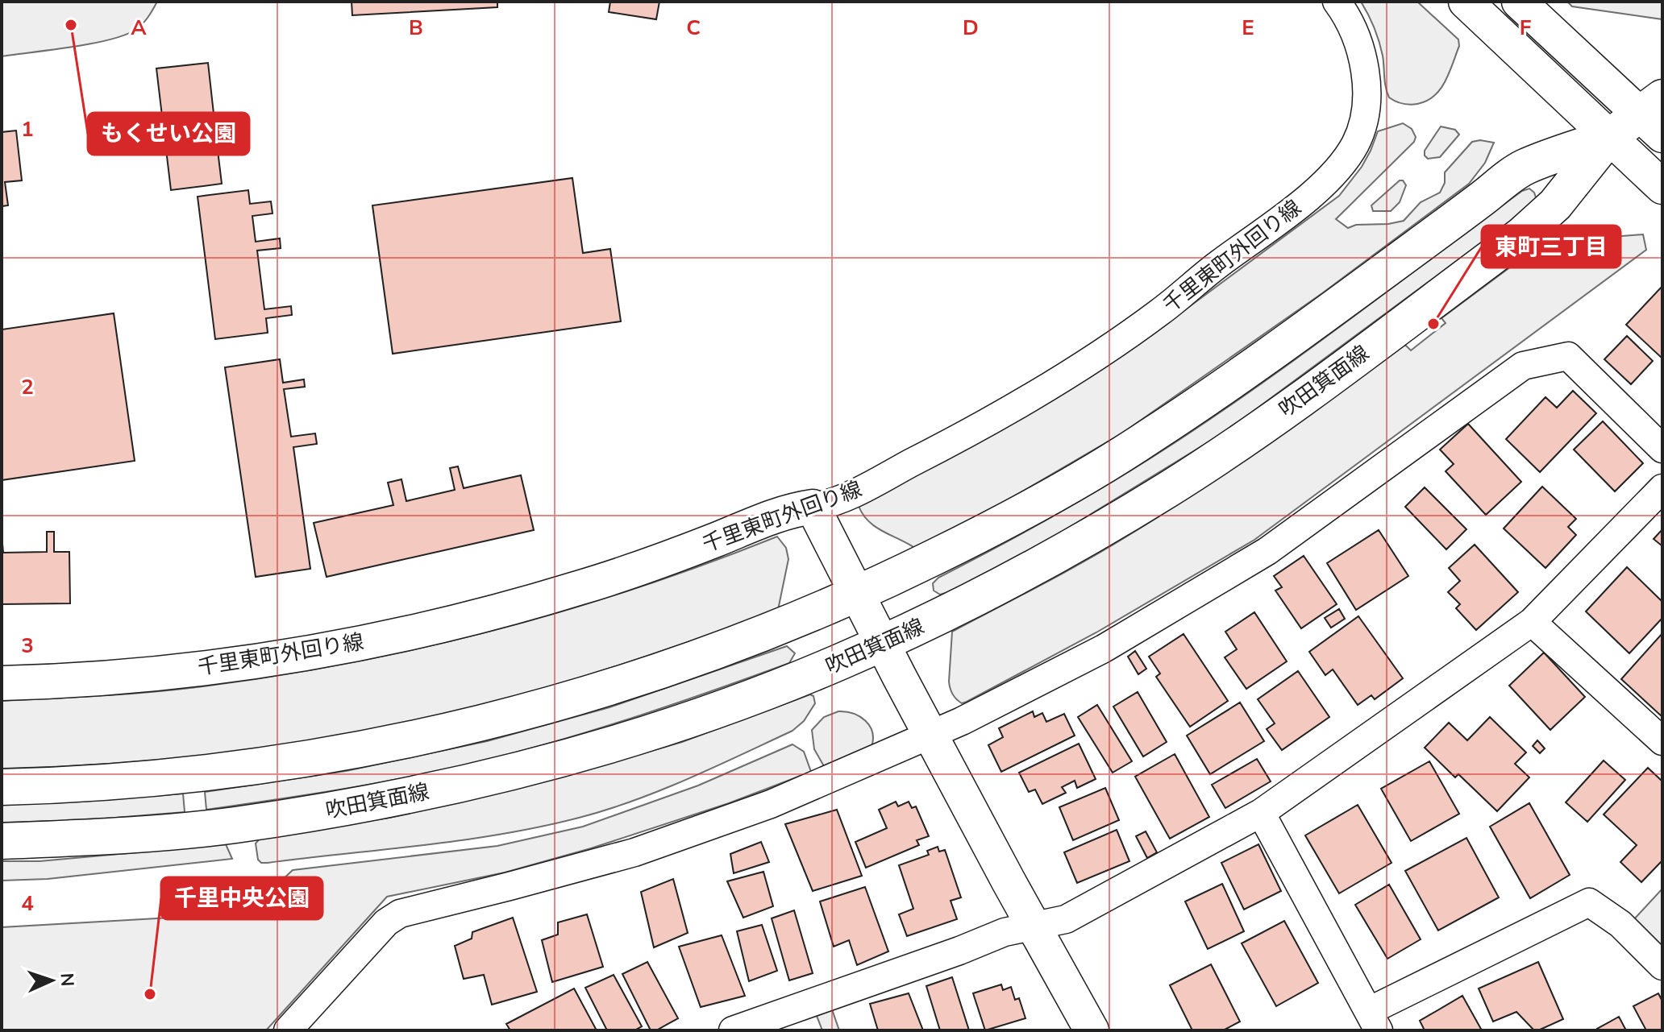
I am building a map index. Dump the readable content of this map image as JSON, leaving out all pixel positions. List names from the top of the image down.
{
  "streets": {
    "main road": ["吹田箕面線"],
    "street": ["千里東町外回り線"]
  },
  "places": ["もくせい公園", "東町三丁目", "千里中央公園"],
  "north": "right",
  "grid": {
    "columns": [
      "A",
      "B",
      "C",
      "D",
      "E",
      "F"
    ],
    "rows": [
      "1",
      "2",
      "3",
      "4"
    ]
  }
}
